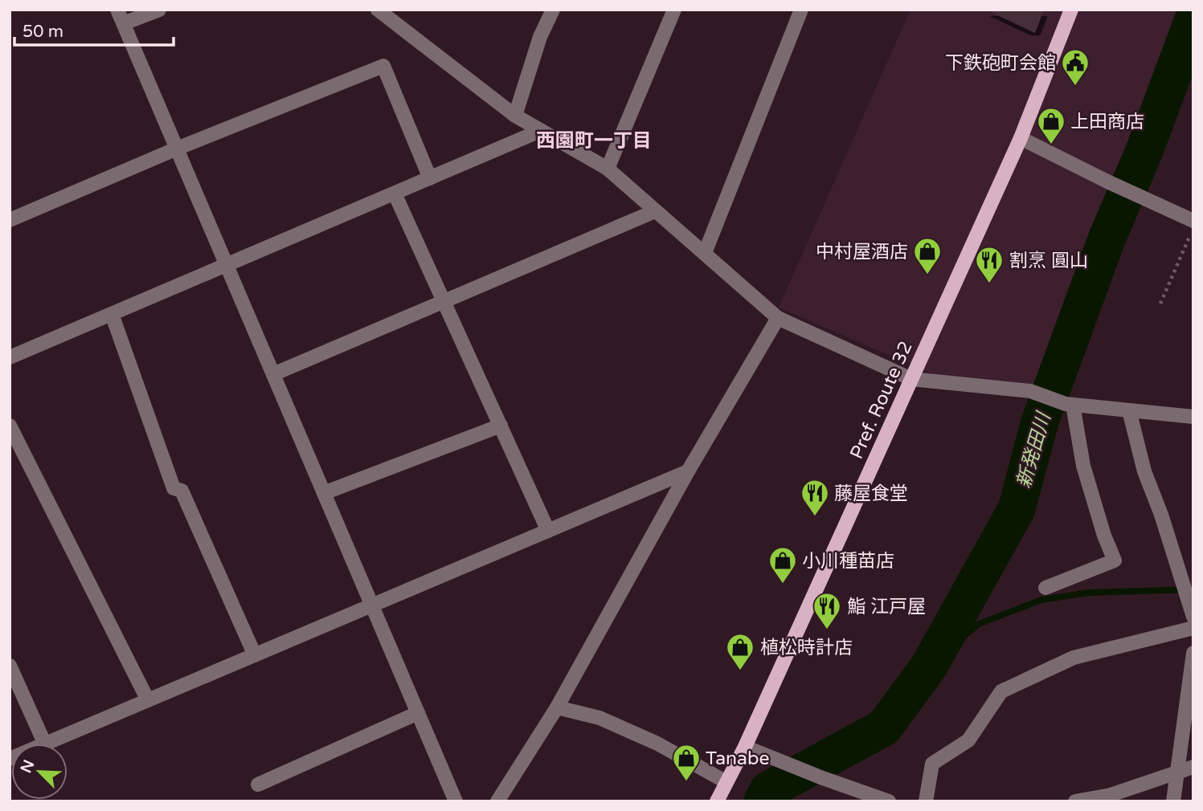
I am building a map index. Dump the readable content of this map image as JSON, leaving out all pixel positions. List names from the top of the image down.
{
  "streets": {
    "main road": ["Pref. Route 32"]
  },
  "districts": ["西園町一丁目"],
  "water": ["新発田川"],
  "places": {
    "public building": ["下鉄砲町会館"],
    "shop": [
      "上田商店",
      "中村屋酒店",
      "小川種苗店",
      "植松時計店",
      "Tanabe"
    ],
    "restaurant": ["割烹 圓山", "藤屋食堂", "鮨 江戸屋"]
  },
  "scale_bar": "50 m",
  "north": "top left"
}
